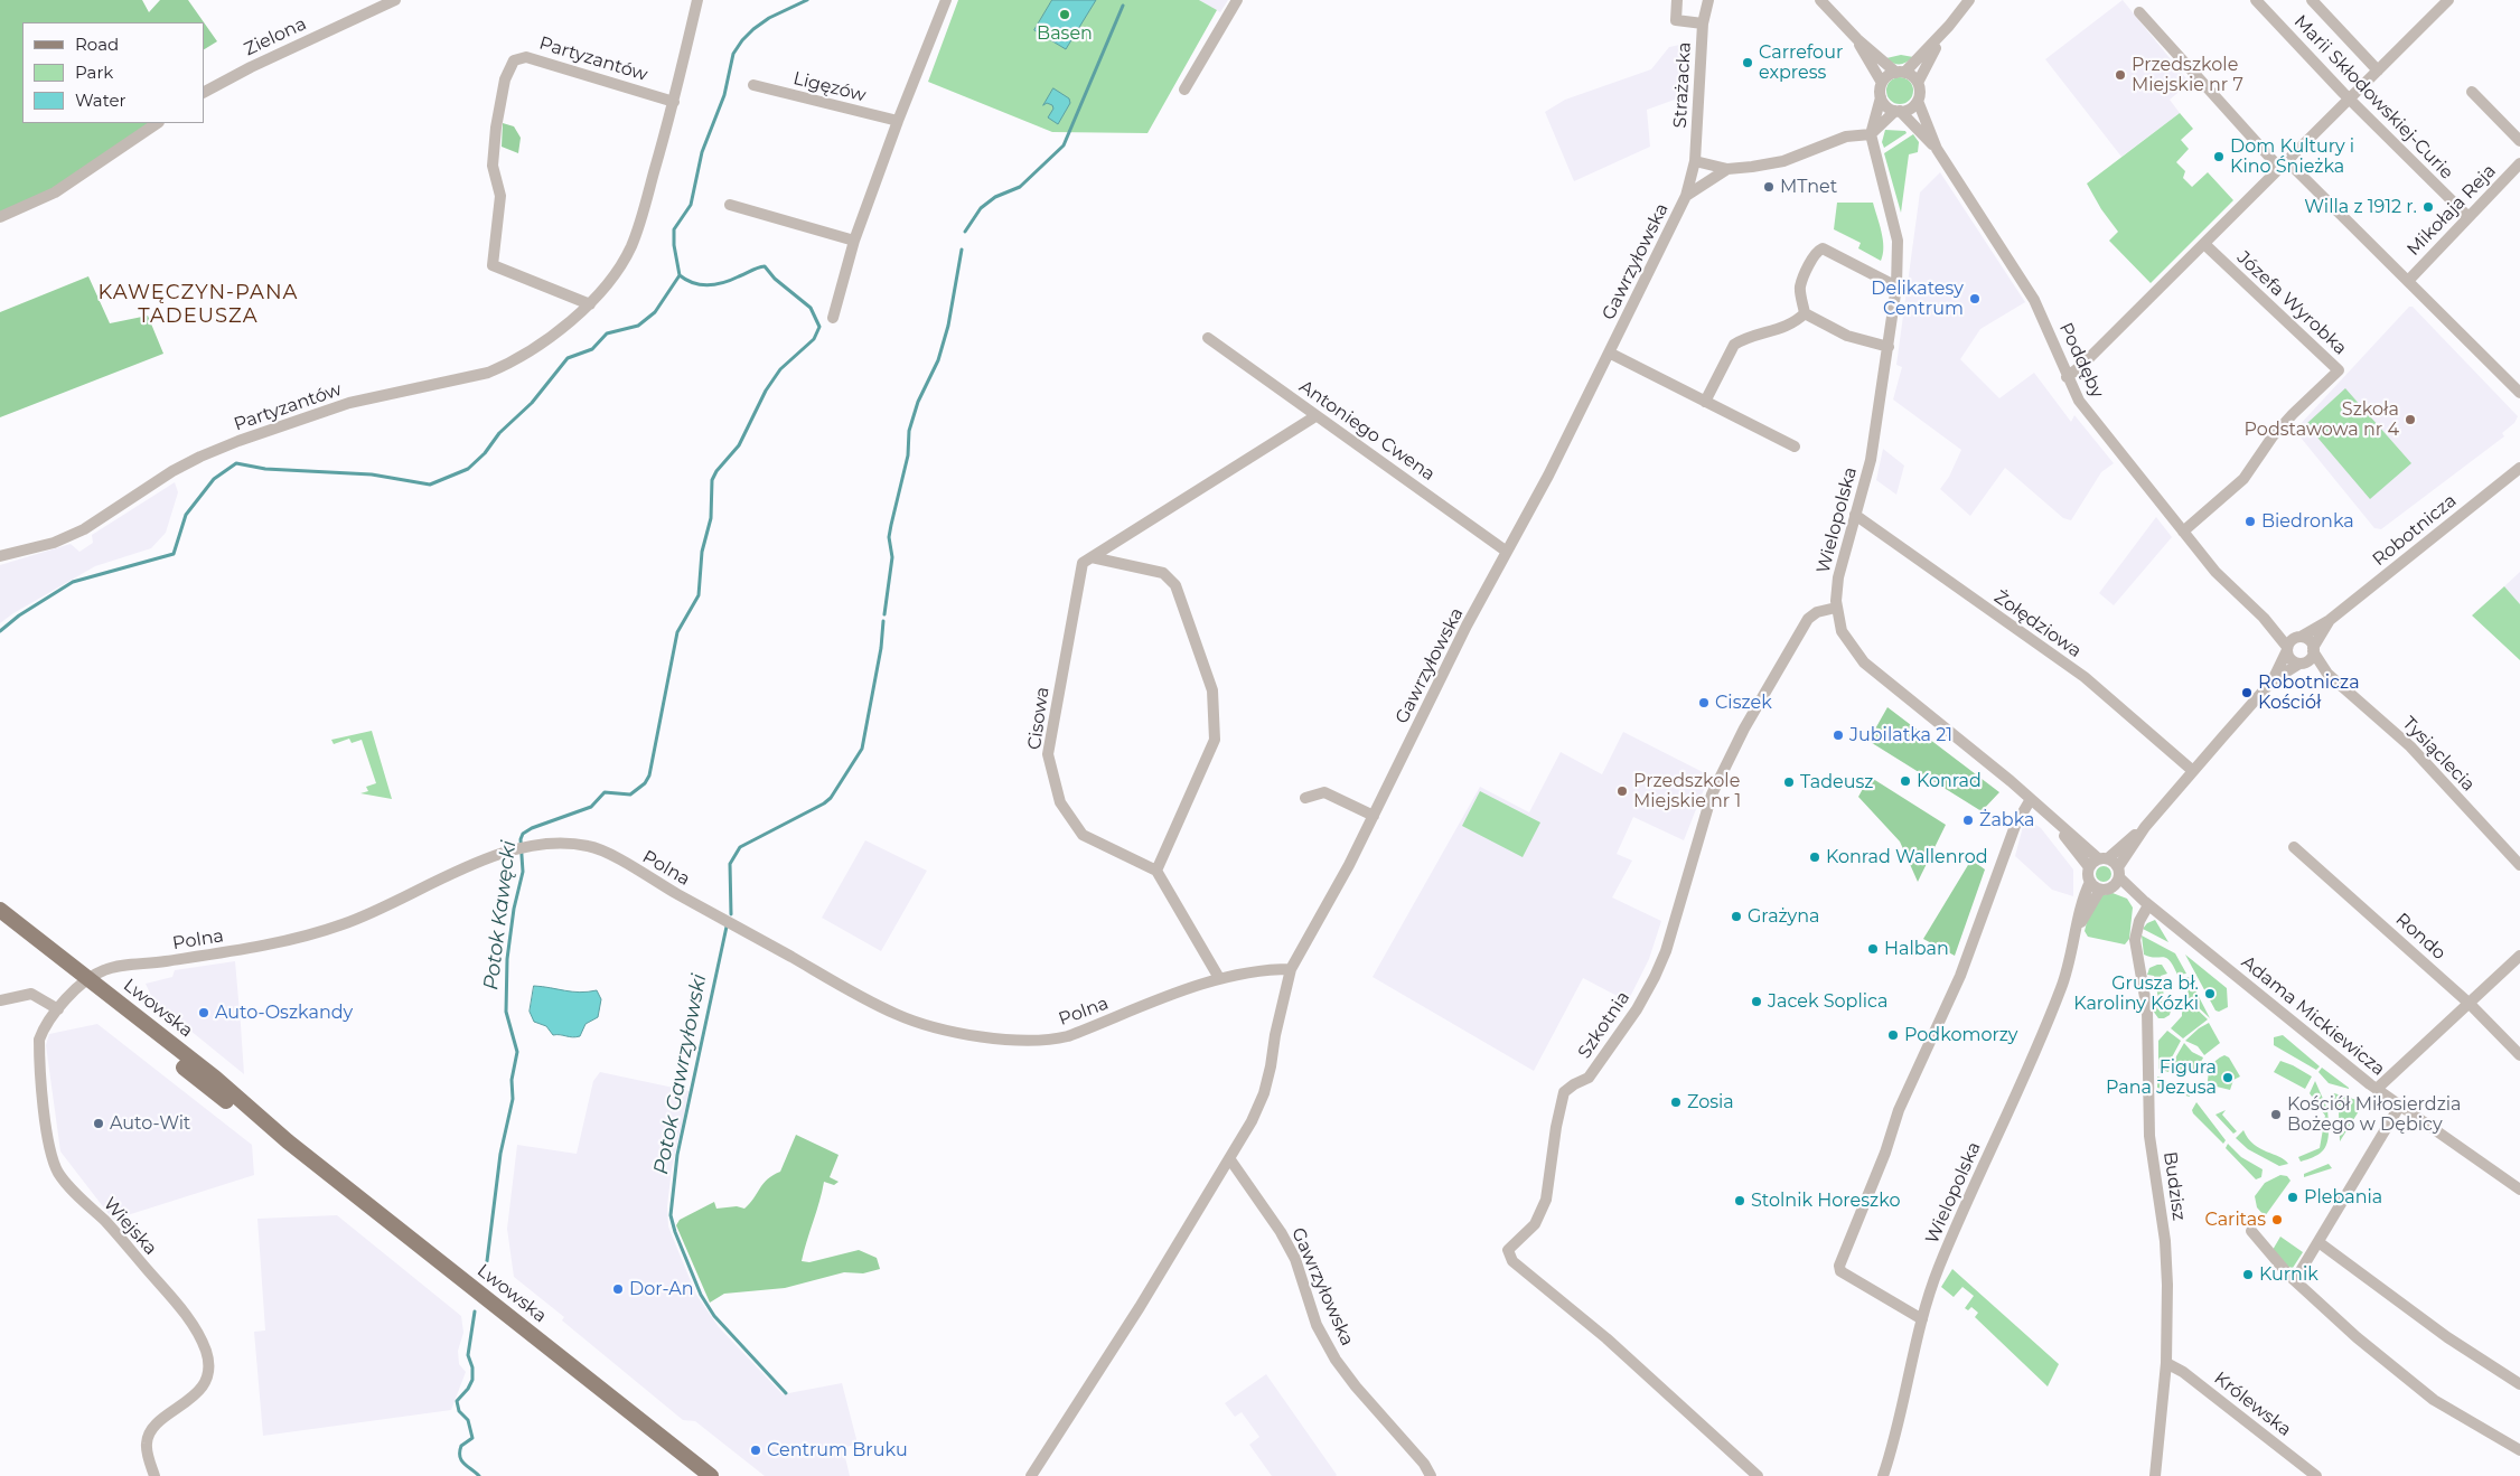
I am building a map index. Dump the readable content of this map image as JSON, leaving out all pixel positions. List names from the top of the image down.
{
  "streets": {
    "main road": ["Lwowska"],
    "street": [
      "Zielona",
      "Partyzantów",
      "Strażacka",
      "Ligęzów",
      "Marii Skłodowskiej-Curie",
      "Mikołaja Reja",
      "Gawrzyłowska",
      "Józefa Wyrobka",
      "Poddęby",
      "Antoniego Cwena",
      "Wielopolska",
      "Robotnicza",
      "Żołędziowa",
      "Cisowa",
      "Tysiąclecia",
      "Polna",
      "Rondo",
      "Adama Mickiewicza",
      "Szkotnia",
      "Budzisz",
      "Wiejska",
      "Królewska"
    ]
  },
  "crossings": [
    ["Strażacka", "Gawrzyłowska"],
    ["Marii Skłodowskiej-Curie", "Mikołaja Reja"],
    ["Gawrzyłowska", "Antoniego Cwena"],
    ["Gawrzyłowska", "Wielopolska"],
    ["Gawrzyłowska", "Polna"],
    ["Józefa Wyrobka", "Poddęby"],
    ["Poddęby", "Wielopolska"],
    ["Poddęby", "Robotnicza"],
    ["Poddęby", "Tysiąclecia"],
    ["Antoniego Cwena", "Cisowa"],
    ["Wielopolska", "Żołędziowa"],
    ["Wielopolska", "Adama Mickiewicza"],
    ["Wielopolska", "Szkotnia"],
    ["Robotnicza", "Tysiąclecia"],
    ["Polna", "Lwowska"],
    ["Polna", "Wiejska"],
    ["Lwowska", "Wiejska"],
    ["Adama Mickiewicza", "Budzisz"],
    ["Budzisz", "Królewska"]
  ],
  "districts": ["KAWĘCZYN-PANA TADEUSZA"],
  "water": ["Potok Kawęcki", "Potok Gawrzyłowski"],
  "places": [
    "Basen",
    "Carrefour express",
    "Przedszkole Miejskie nr 7",
    "Dom Kultury i Kino Śnieżka",
    "MTnet",
    "Willa z 1912 r.",
    "Delikatesy Centrum",
    "Szkoła Podstawowa nr 4",
    "Biedronka",
    "Robotnicza Kościół",
    "Ciszek",
    "Jubilatka 21",
    "Konrad",
    "Tadeusz",
    "Przedszkole Miejskie nr 1",
    "Żabka",
    "Konrad Wallenrod",
    "Grażyna",
    "Halban",
    "Grusza bł. Karoliny Kózki",
    "Jacek Soplica",
    "Auto-Oszkandy",
    "Podkomorzy",
    "Figura Pana Jezusa",
    "Zosia",
    "Kościół Miłosierdzia Bożego w Dębicy",
    "Auto-Wit",
    "Plebania",
    "Stolnik Horeszko",
    "Caritas",
    "Kurnik",
    "Dor-An",
    "Centrum Bruku"
  ],
  "legend": ["Road", "Park", "Water"]
}
